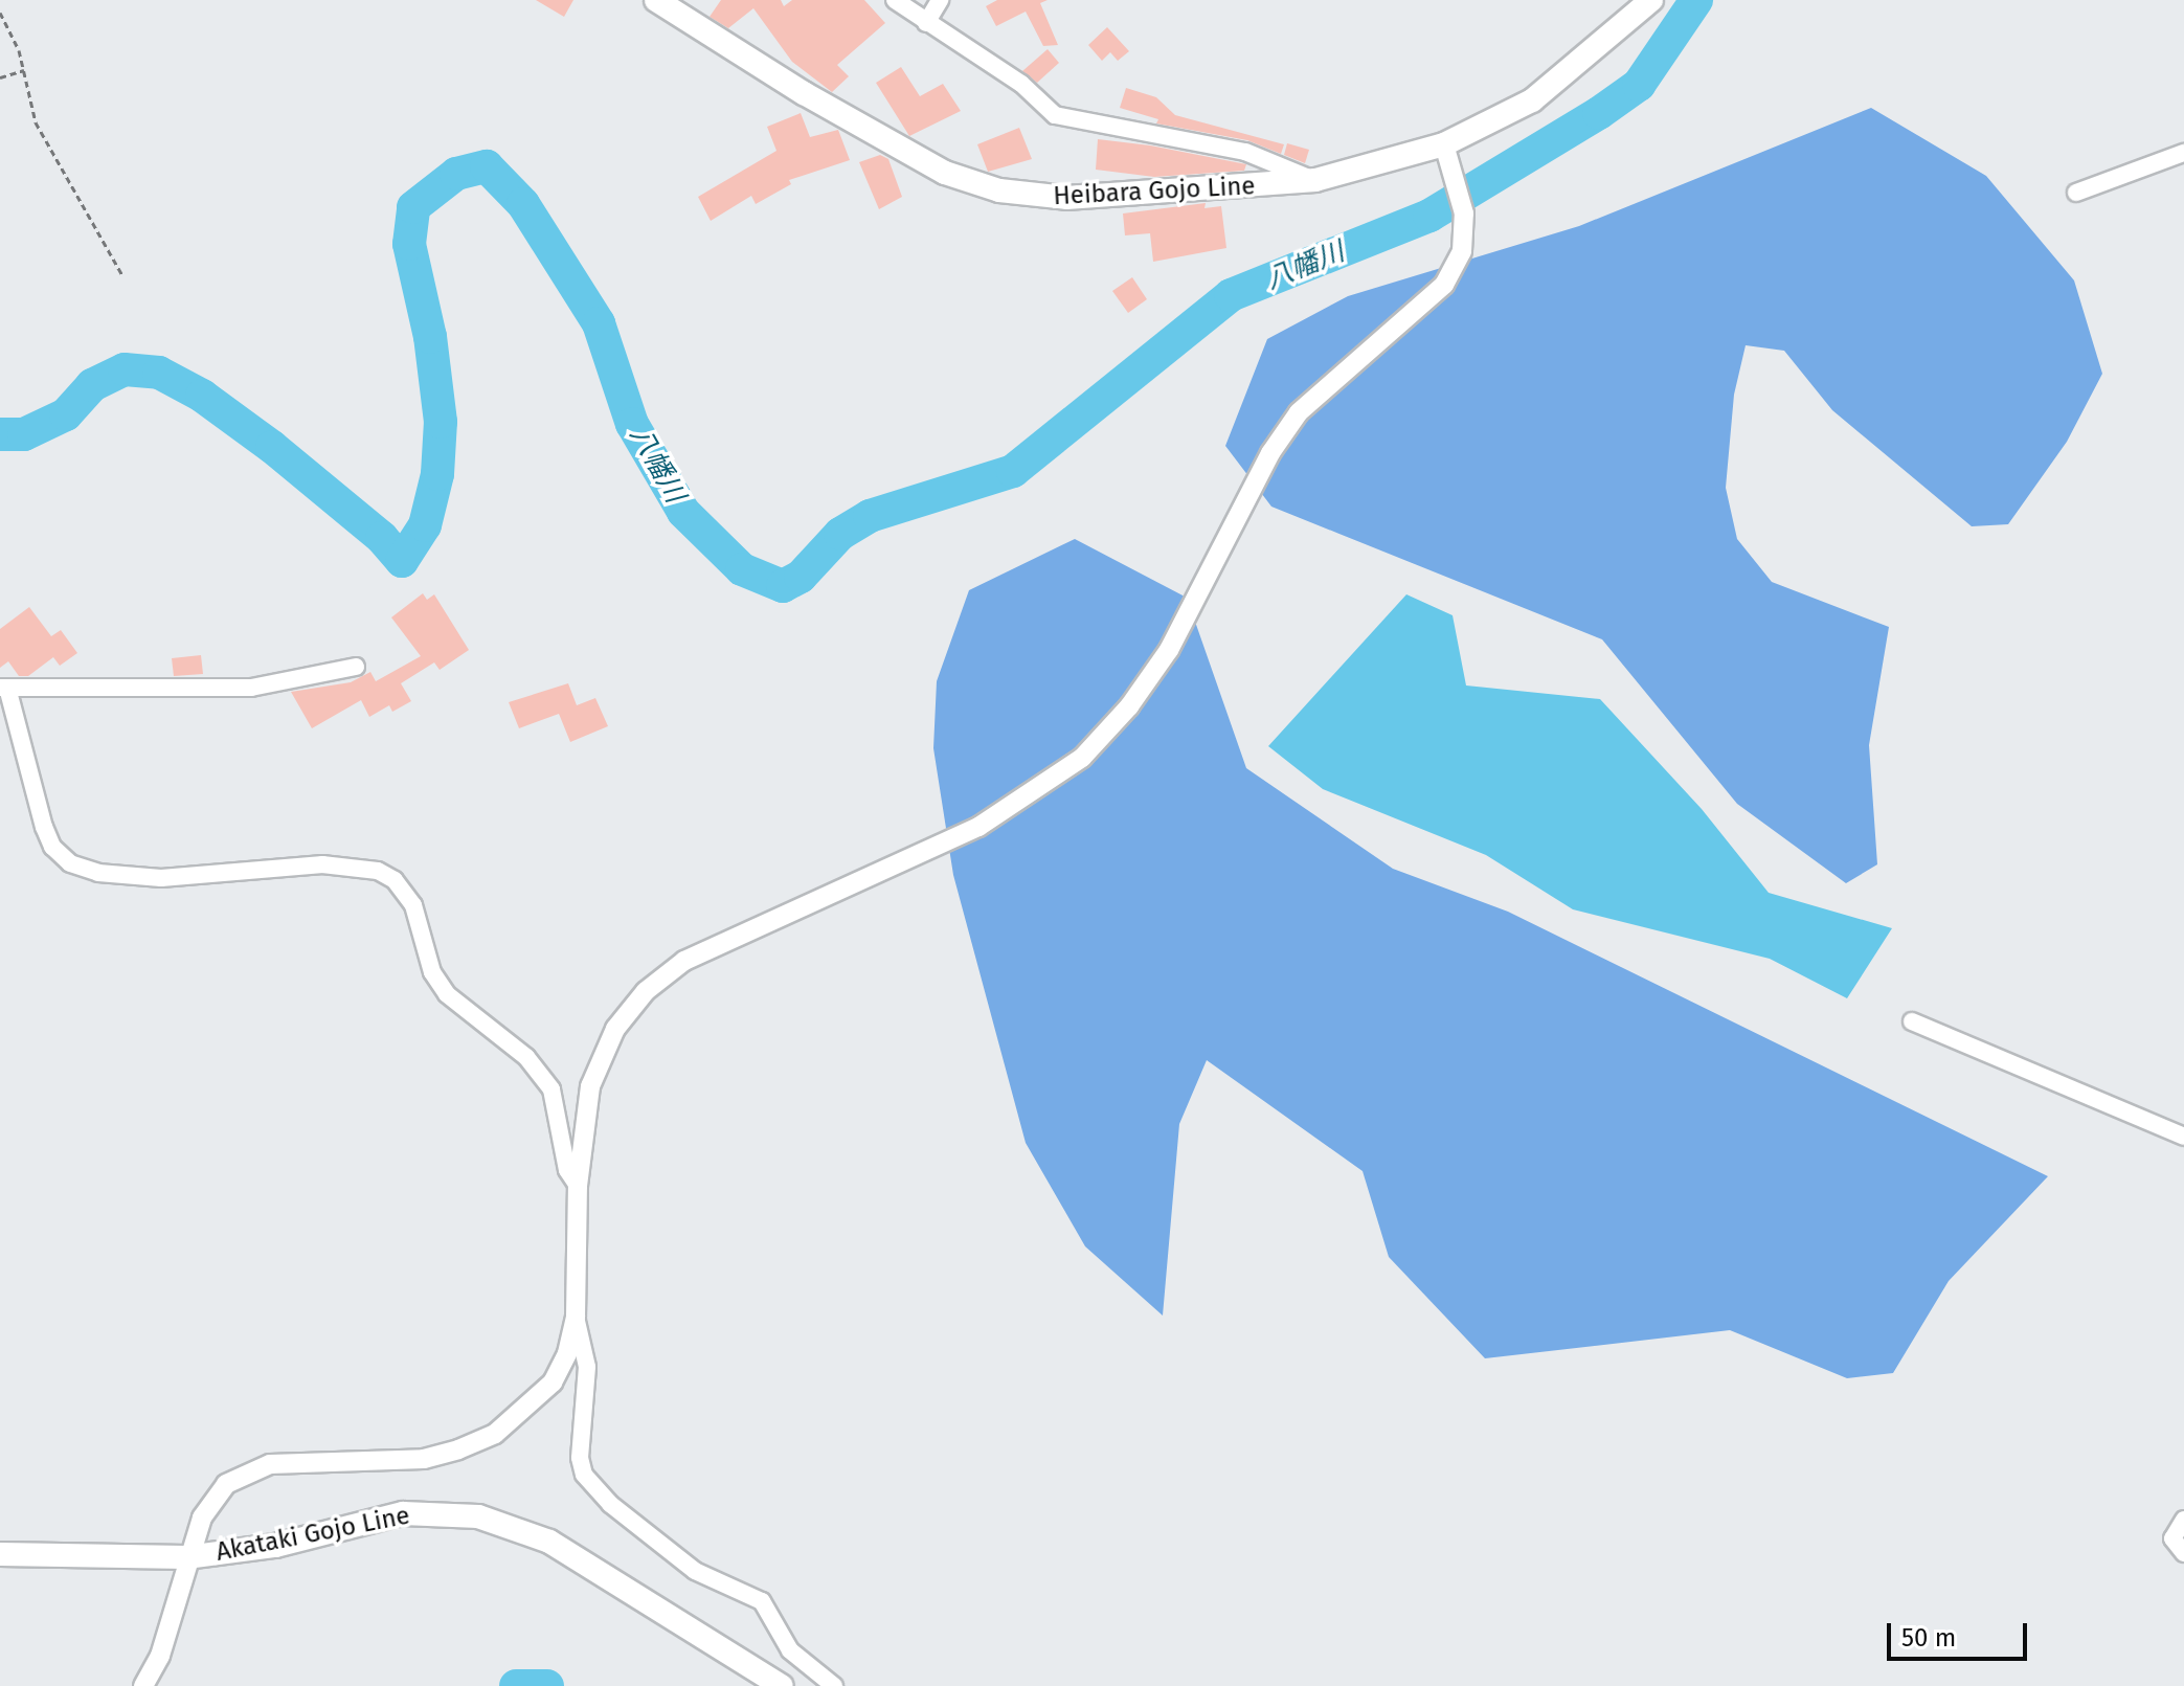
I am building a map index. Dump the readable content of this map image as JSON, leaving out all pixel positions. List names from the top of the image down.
{
  "streets": {
    "main road": ["Heibara Gojo Line", "Akataki Gojo Line"]
  },
  "water": ["八幡川"],
  "scale_bar": "50 m"
}
